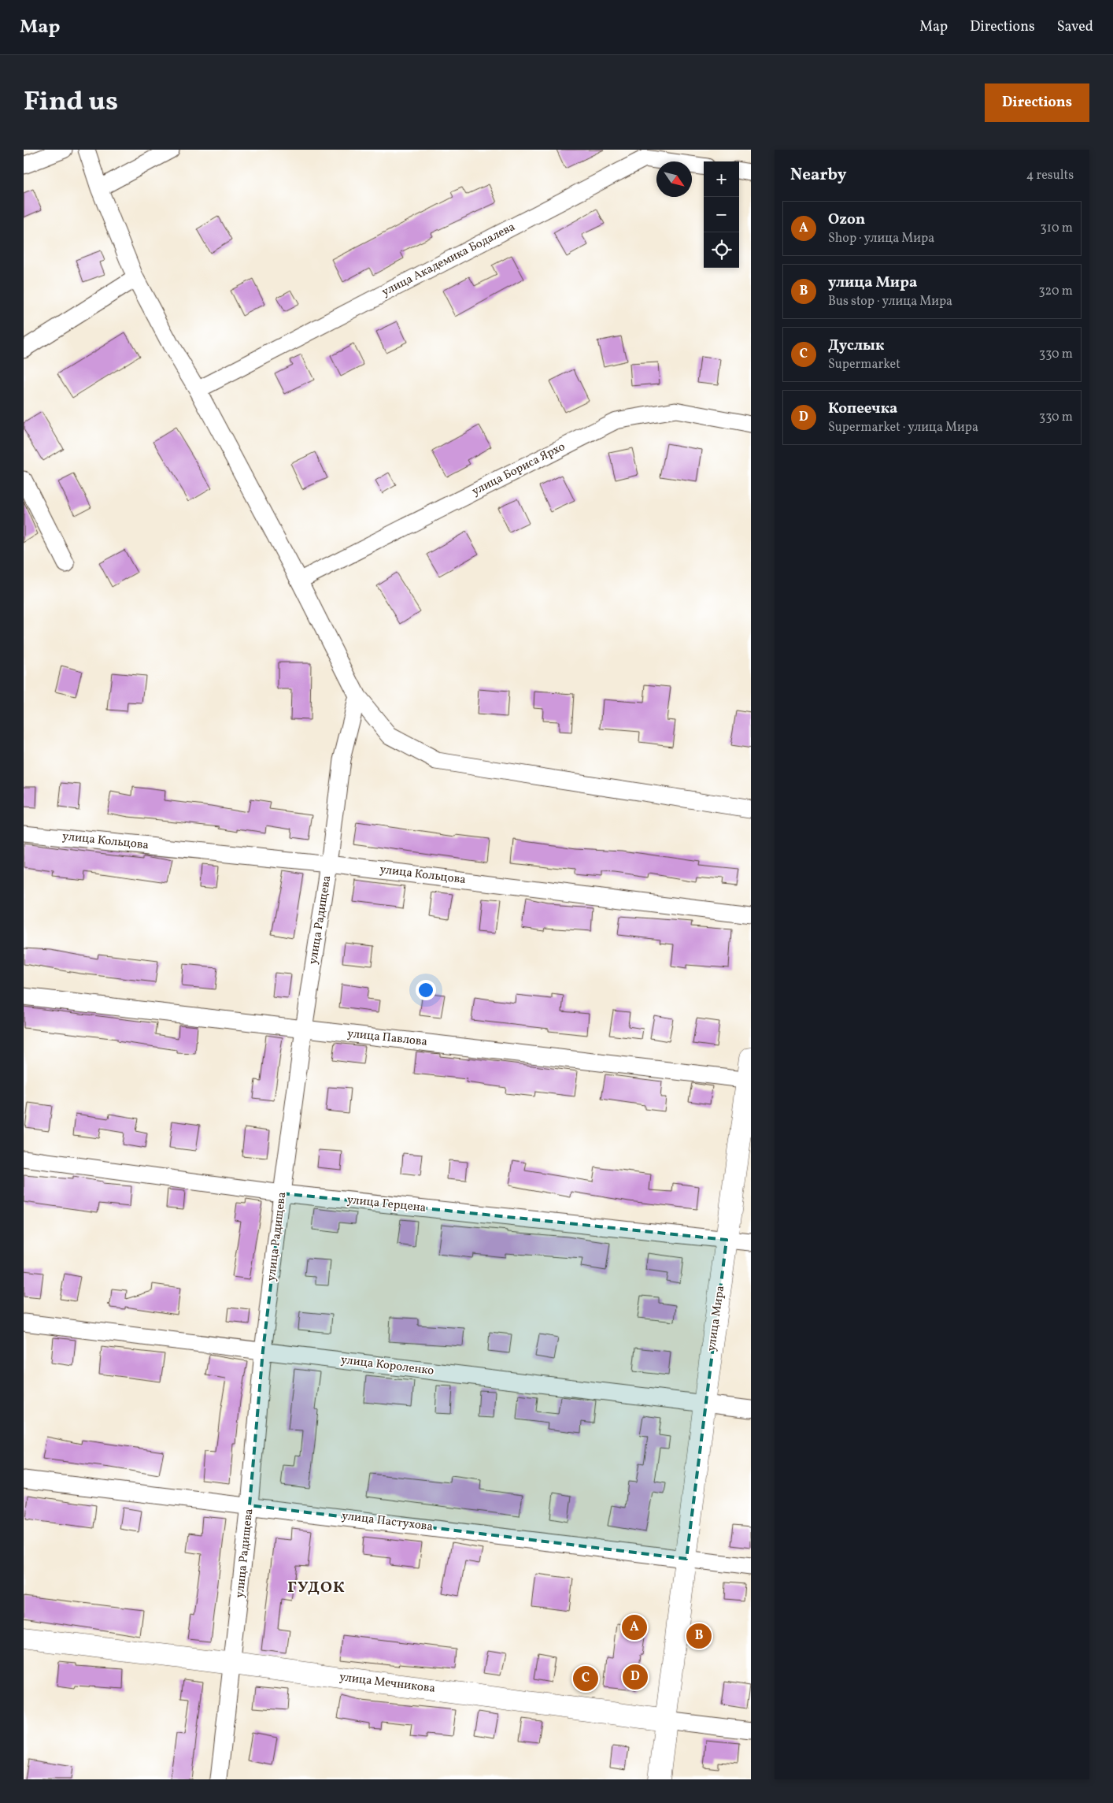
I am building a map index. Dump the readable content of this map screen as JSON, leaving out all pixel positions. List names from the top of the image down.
{
  "streets": {
    "main road": ["улица Мира", "улица Мечникова"],
    "street": [
      "улица Академика Бодалева",
      "улица Бориса Ярхо",
      "улица Кольцова",
      "улица Радищева",
      "улица Павлова",
      "улица Герцена",
      "улица Короленко",
      "улица Пастухова"
    ]
  },
  "crossings": [
    ["улица Кольцова", "улица Радищева"],
    ["улица Радищева", "улица Павлова"],
    ["улица Радищева", "улица Герцена"],
    ["улица Радищева", "улица Короленко"],
    ["улица Радищева", "улица Пастухова"],
    ["улица Радищева", "улица Мечникова"],
    ["улица Павлова", "улица Мира"],
    ["улица Герцена", "улица Мира"],
    ["улица Мира", "улица Короленко"],
    ["улица Мира", "улица Пастухова"],
    ["улица Мира", "улица Мечникова"]
  ],
  "districts": ["ГУДОК"],
  "north": "bottom right",
  "page": {
    "header": "Map",
    "nav": ["Map", "Directions", "Saved"],
    "title": "Find us",
    "buttons": "Directions",
    "heading": ["Nearby", "4 results"],
    "map_buttons": ["+", "−"],
    "list": [
      {
        "mark": "A",
        "name": "Ozon",
        "note": "Shop · улица Мира",
        "value": "310 m"
      },
      {
        "mark": "B",
        "name": "улица Мира",
        "note": "Bus stop · улица Мира",
        "value": "320 m"
      },
      {
        "mark": "C",
        "name": "Дуслык",
        "note": "Supermarket",
        "value": "330 m"
      },
      {
        "mark": "D",
        "name": "Копеечка",
        "note": "Supermarket · улица Мира",
        "value": "330 m"
      }
    ],
    "pins": [
      "A",
      "B",
      "D",
      "C"
    ]
  }
}
